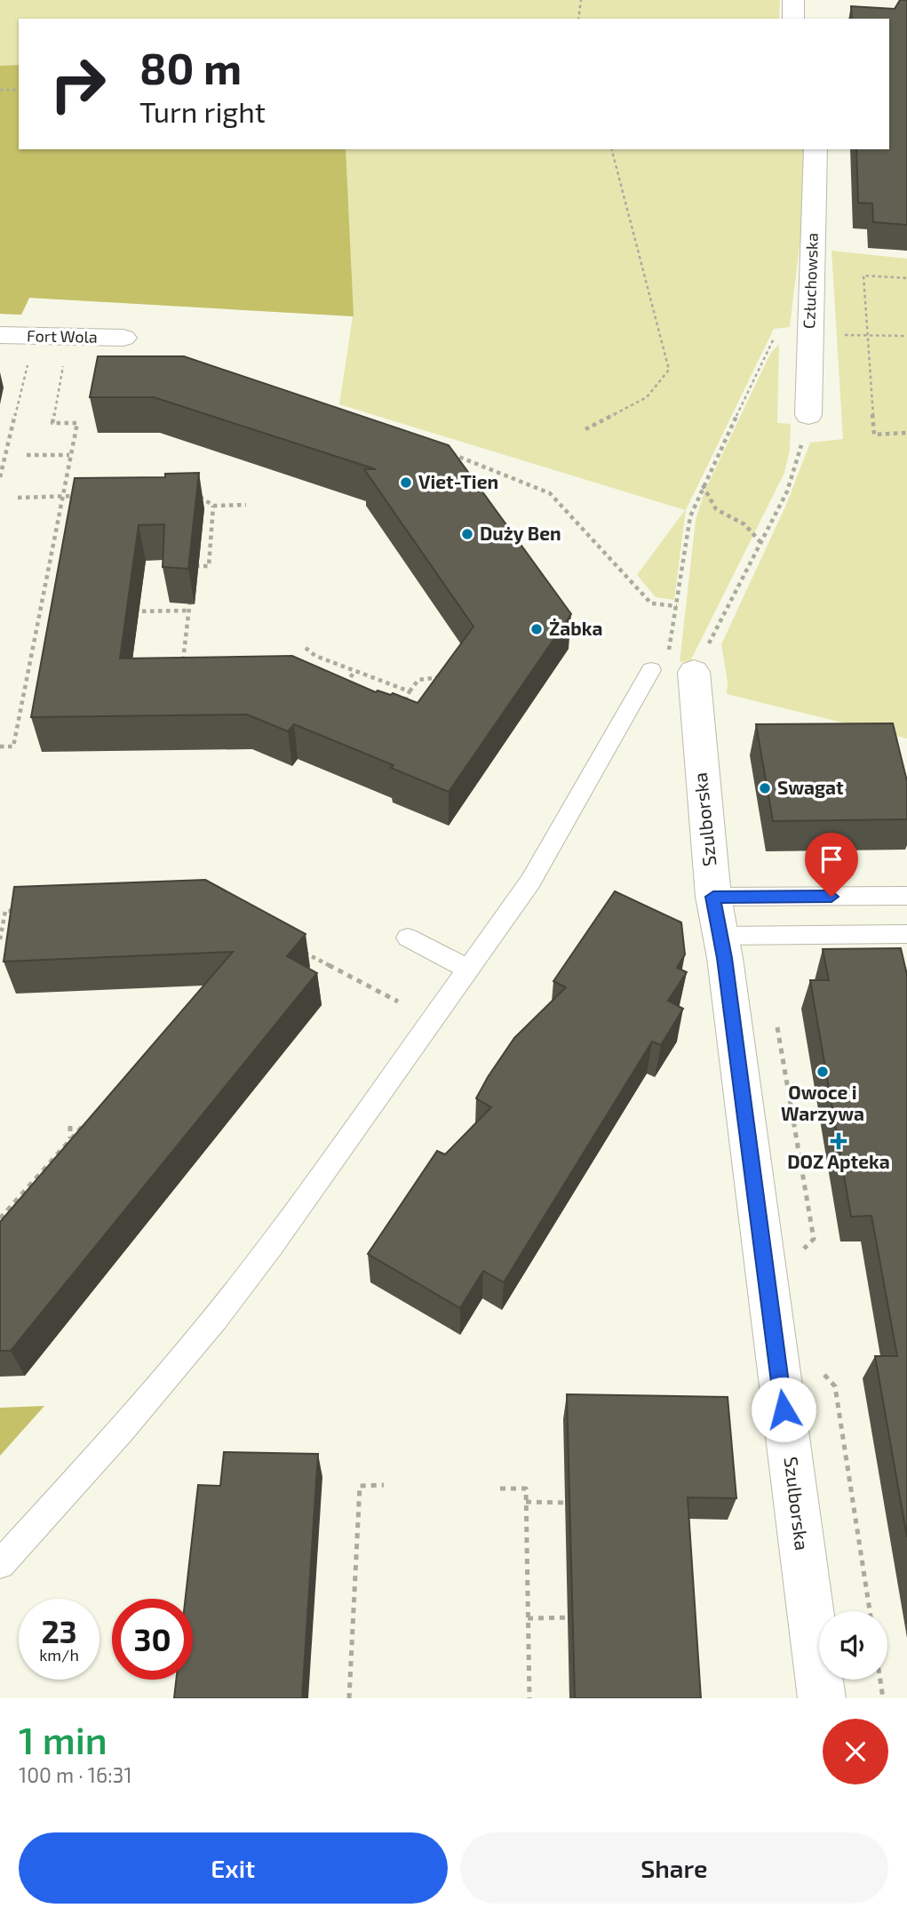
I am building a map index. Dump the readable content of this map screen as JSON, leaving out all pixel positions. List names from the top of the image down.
{
  "streets": {
    "street": ["Człuchowska", "Fort Wola", "Szulborska"]
  },
  "places": {
    "other": [
      "Viet-Tien",
      "Duży Ben",
      "Żabka",
      "Swagat",
      "Owoce i Warzywa"
    ],
    "health": ["DOZ Apteka"]
  },
  "page": {
    "turn": ["80 m", "Turn right"],
    "speed": "23 km/h",
    "limit": "30",
    "heading": ["1 min", "100 m · 16:31"],
    "buttons": ["Exit", "Share"]
  }
}
